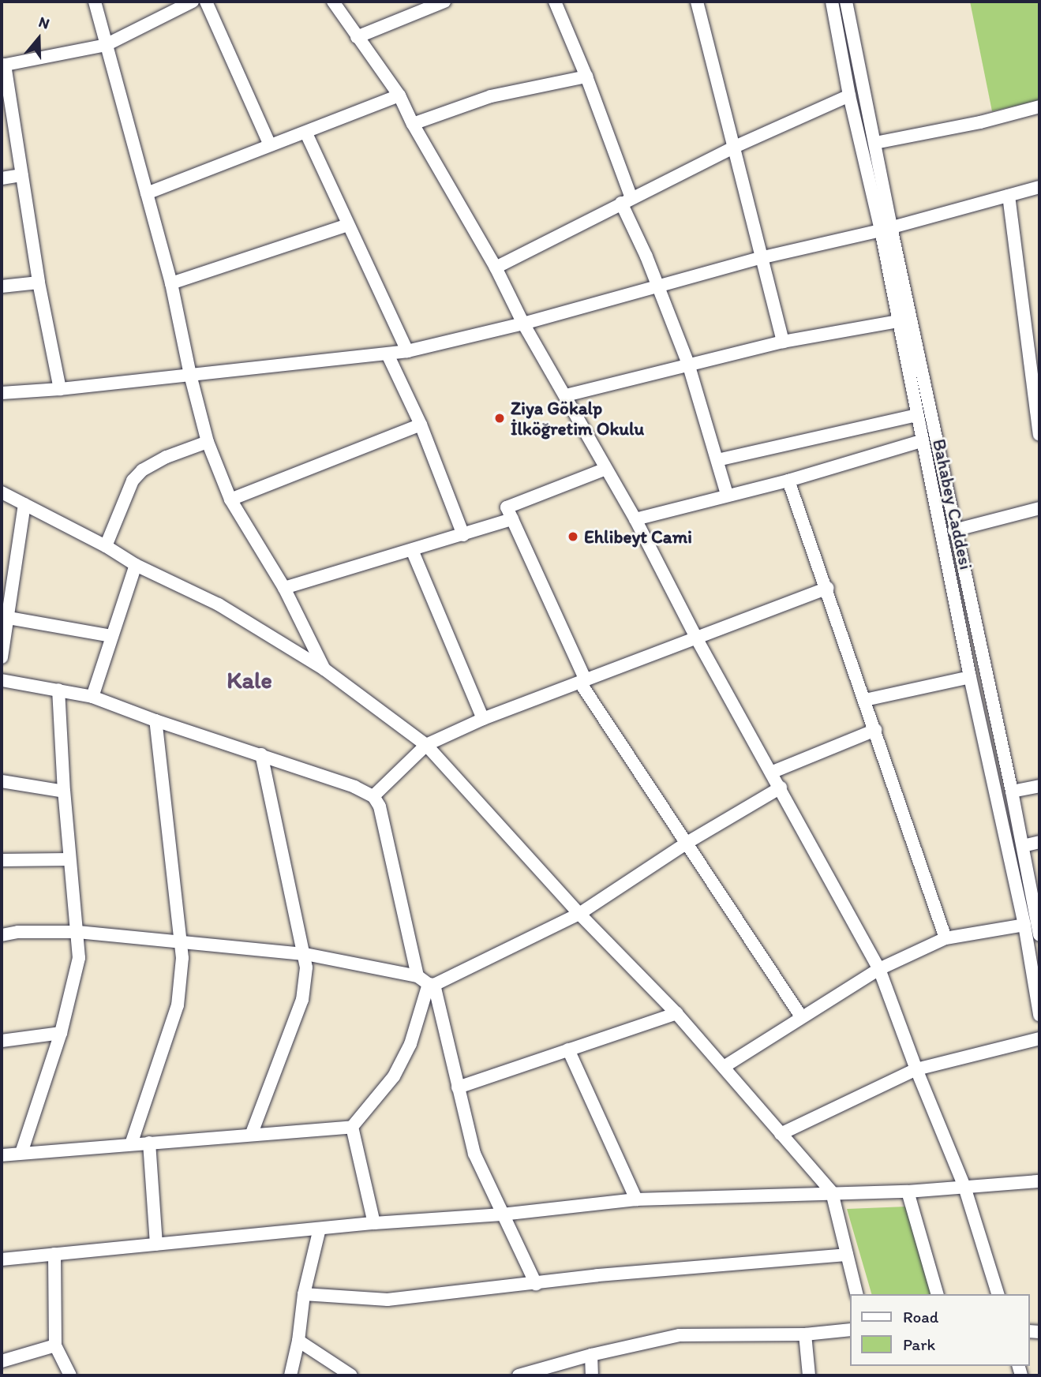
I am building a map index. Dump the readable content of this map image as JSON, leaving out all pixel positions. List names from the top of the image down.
{
  "streets": {
    "street": ["Bahabey Caddesi"]
  },
  "districts": ["Kale"],
  "places": ["Ziya Gökalp İlköğretim Okulu", "Ehlibeyt Cami"],
  "legend": ["Road", "Park"],
  "north": "top"
}
